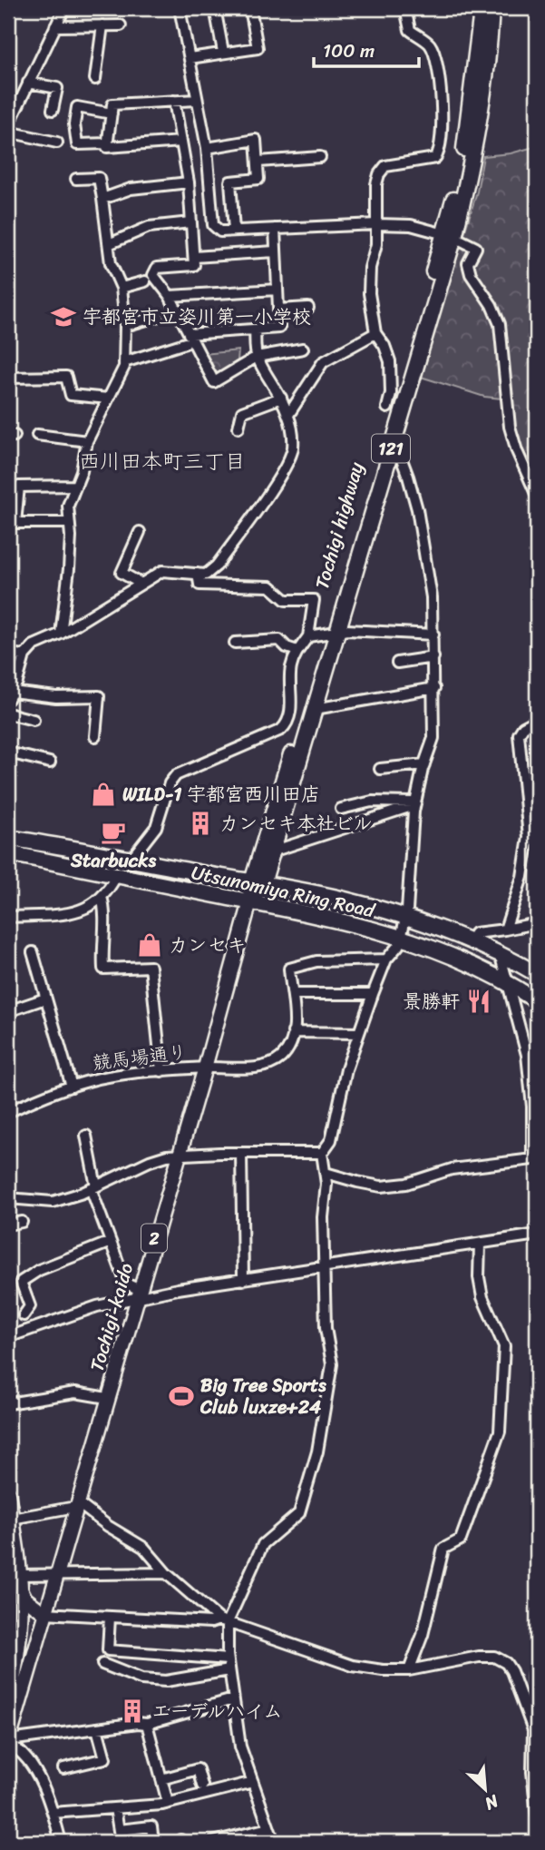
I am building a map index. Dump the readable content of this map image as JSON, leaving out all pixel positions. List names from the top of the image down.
{
  "streets": {
    "highway": ["121", "Tochigi highway", "Utsunomiya Ring Road"],
    "main road": ["2", "Tochigi-kaido"],
    "street": ["競馬場通り"]
  },
  "crossings": [
    ["121", "Tochigi highway"],
    ["121", "Utsunomiya Ring Road"],
    ["121", "Tochigi-kaido"],
    ["Tochigi highway", "Utsunomiya Ring Road"],
    ["Utsunomiya Ring Road", "Tochigi-kaido"],
    ["競馬場通り", "Tochigi-kaido"]
  ],
  "districts": ["西川田本町三丁目"],
  "places": {
    "school or university": ["宇都宮市立姿川第一小学校"],
    "shop": ["WILD-1 宇都宮西川田店", "カンセキ"],
    "building": ["カンセキ本社ビル", "エーデルハイム"],
    "cafe": ["Starbucks"],
    "restaurant": ["景勝軒"],
    "sports": ["Big Tree Sports Club luxze+24"]
  },
  "scale_bar": "100 m",
  "north": "bottom right"
}
